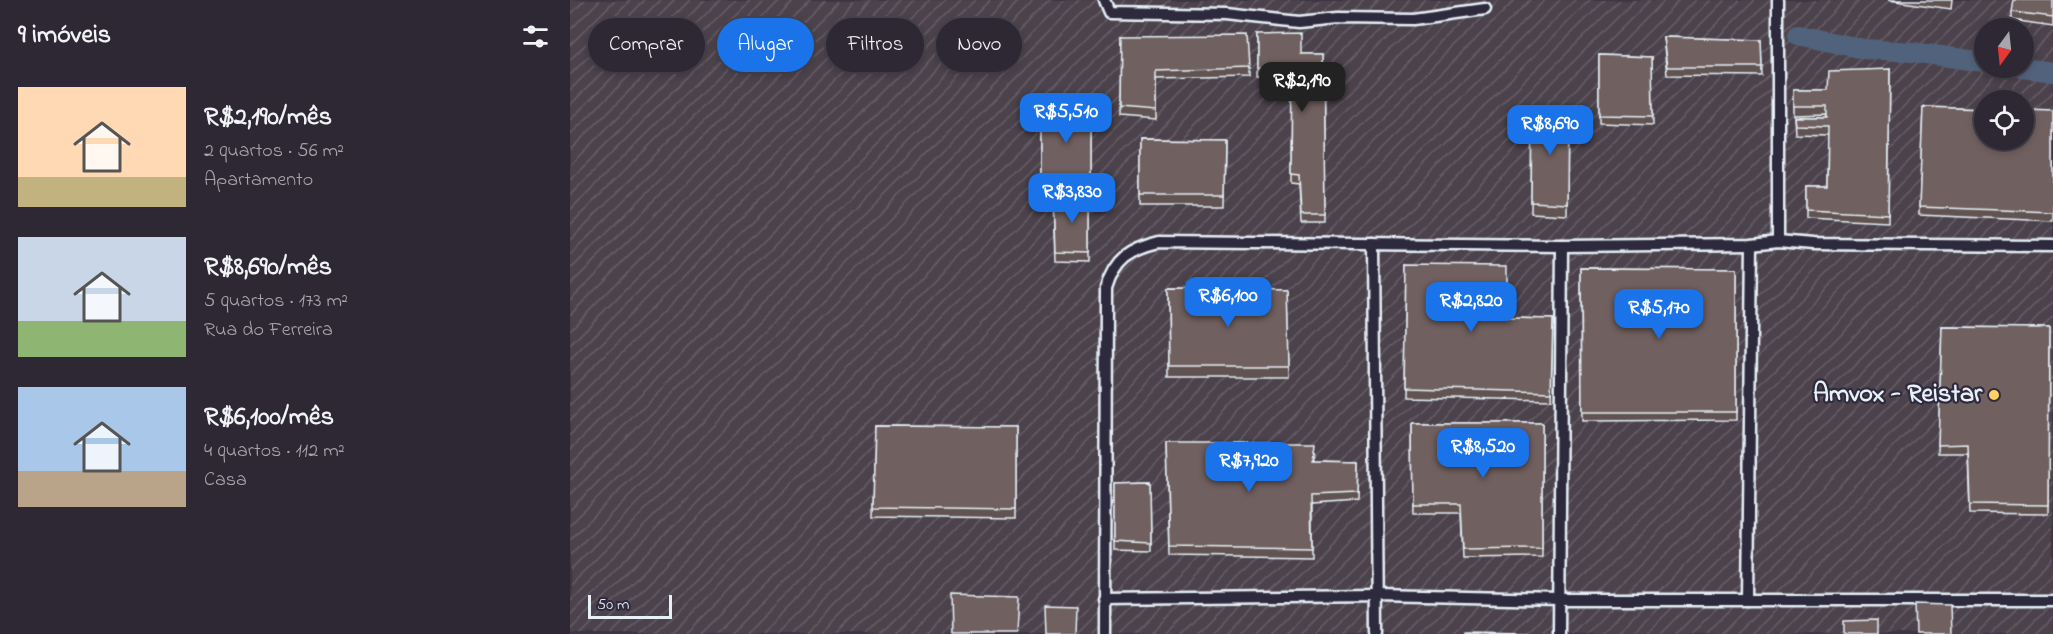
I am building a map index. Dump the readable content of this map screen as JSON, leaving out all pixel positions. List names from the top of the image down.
{
  "places": ["Amvox - Reistar"],
  "scale_bar": "50 m",
  "north": "bottom",
  "page": {
    "heading": "9 imóveis",
    "chip": [
      "Comprar",
      "Alugar",
      "Filtros",
      "Novo"
    ],
    "price": [
      "R$2,190",
      "R$5,510",
      "R$8,690",
      "R$3,830",
      "R$6,100",
      "R$2,820",
      "R$5,170",
      "R$8,520",
      "R$7,920"
    ],
    "list": [
      {
        "name": "R$2,190/mês",
        "note": "2 quartos · 56 m² · Apartamento"
      },
      {
        "name": "R$8,690/mês",
        "note": "5 quartos · 173 m² · Rua do Ferreira"
      },
      {
        "name": "R$6,100/mês",
        "note": "4 quartos · 112 m² · Casa"
      }
    ],
    "scale": "50 m"
  }
}
